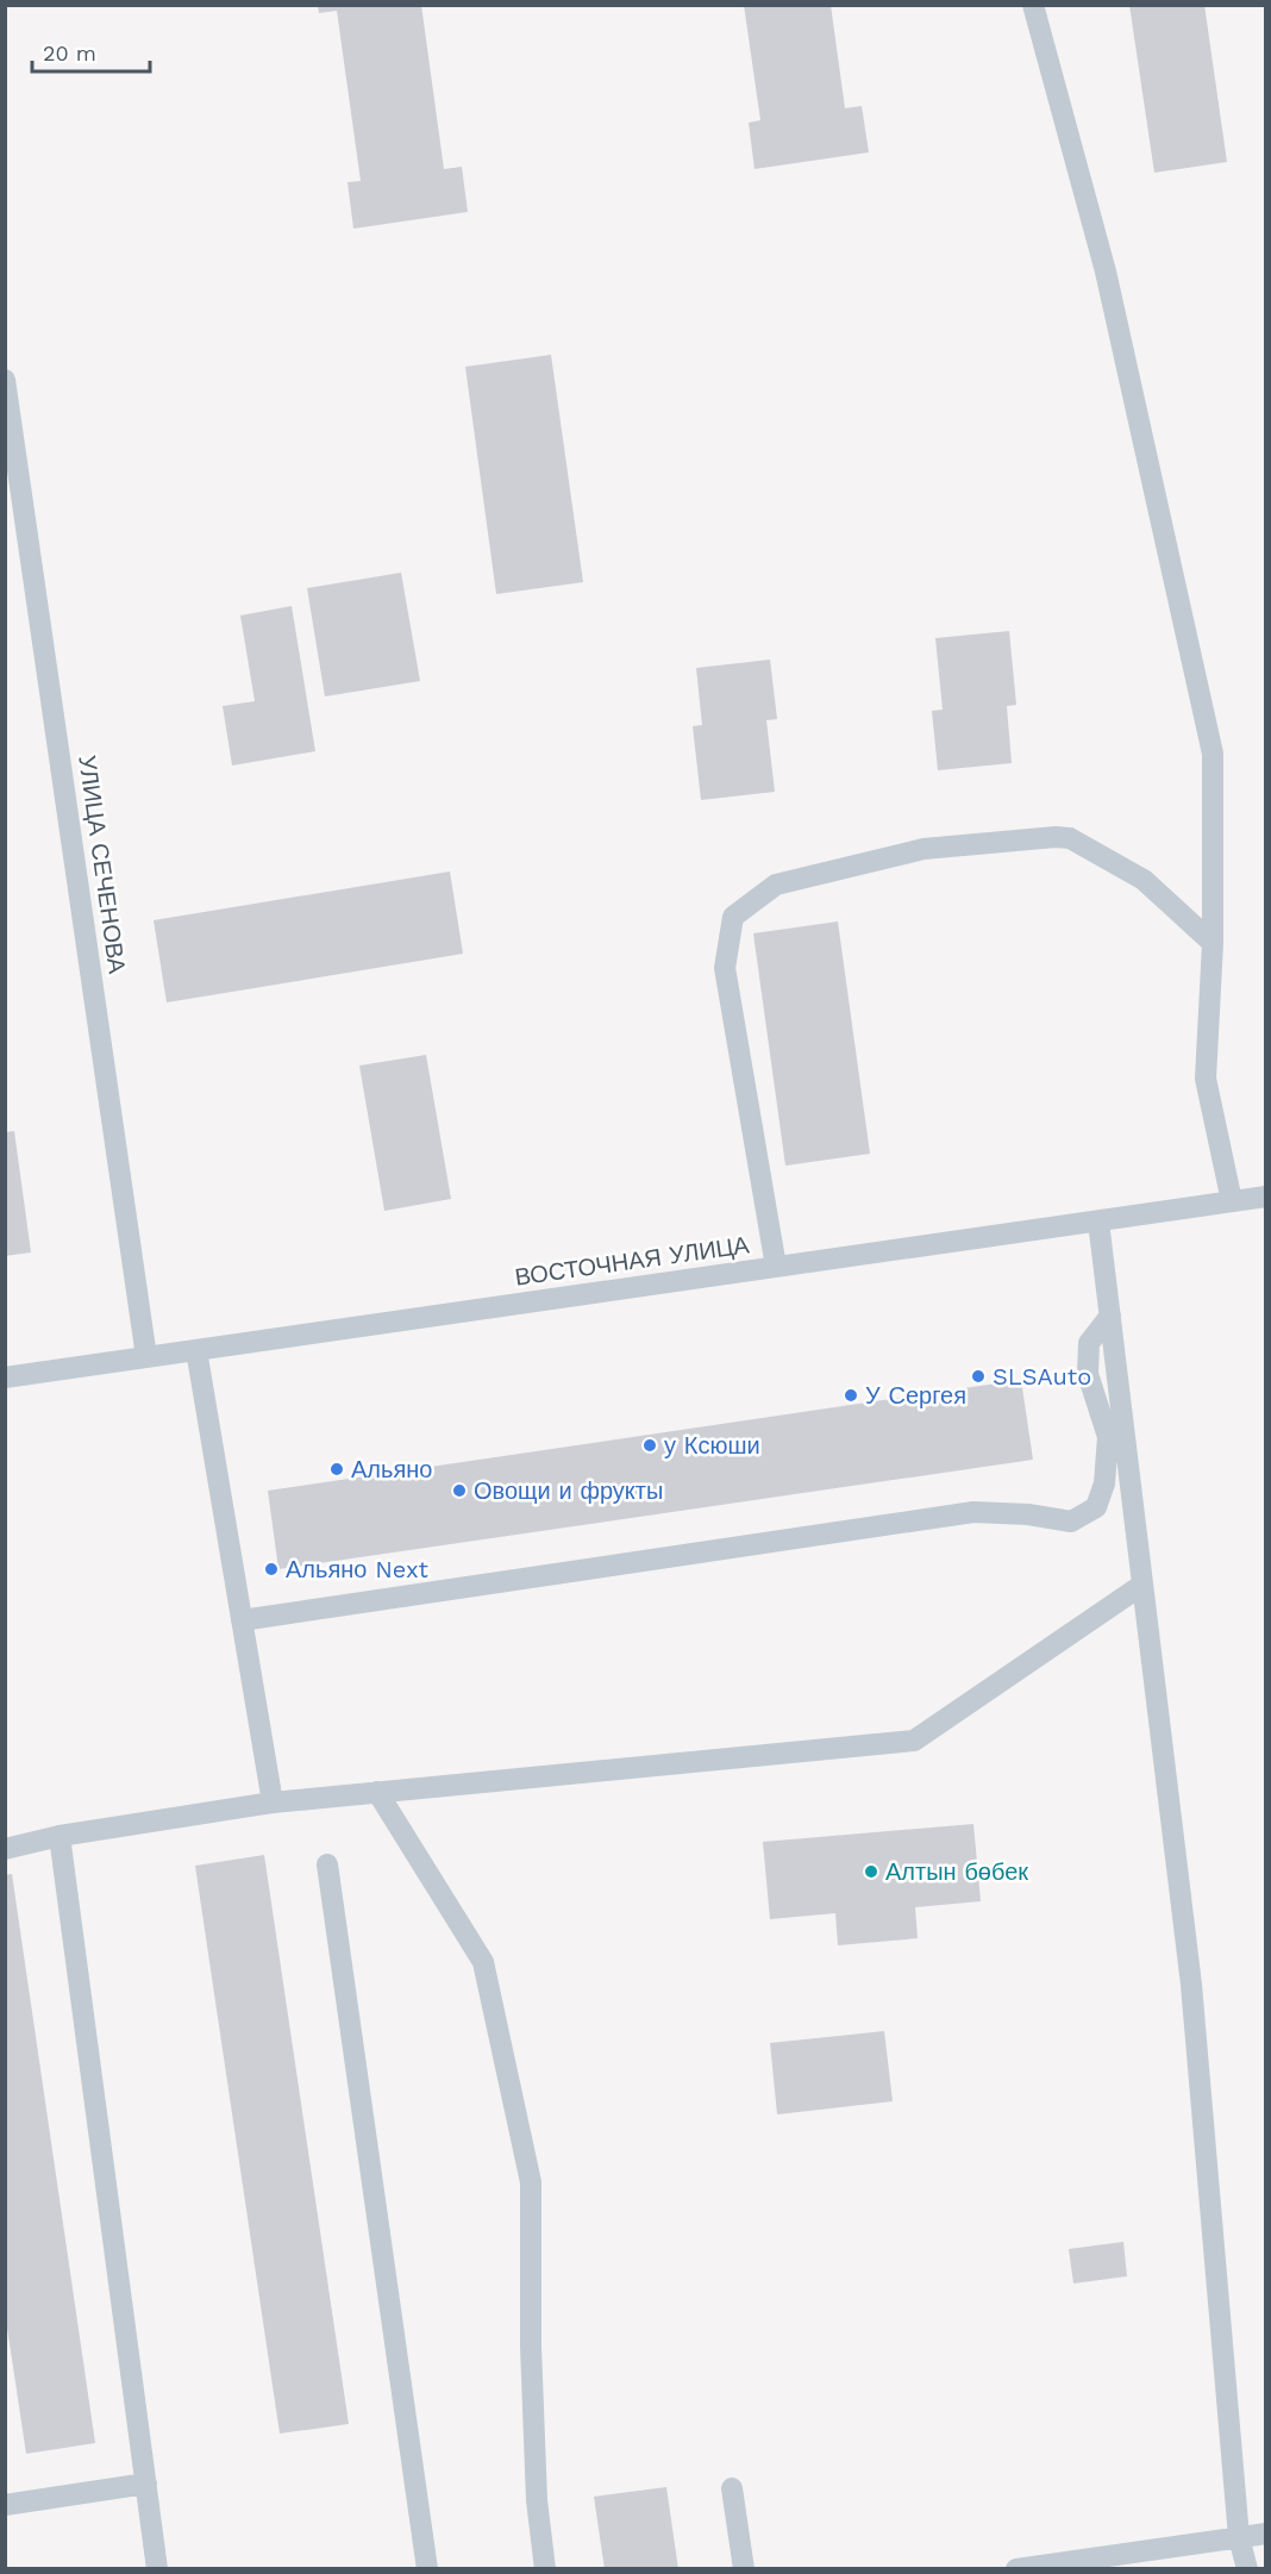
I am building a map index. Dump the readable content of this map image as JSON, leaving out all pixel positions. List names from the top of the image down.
{
  "streets": {
    "lane": ["УЛИЦА СЕЧЕНОВА", "ВОСТОЧНАЯ УЛИЦА"]
  },
  "crossings": [
    ["УЛИЦА СЕЧЕНОВА", "ВОСТОЧНАЯ УЛИЦА"]
  ],
  "places": [
    "SLSAuto",
    "У Сергея",
    "у Ксюши",
    "Альяно",
    "Овощи и фрукты",
    "Альяно Next",
    "Алтын бөбек"
  ],
  "scale_bar": "20 m"
}
